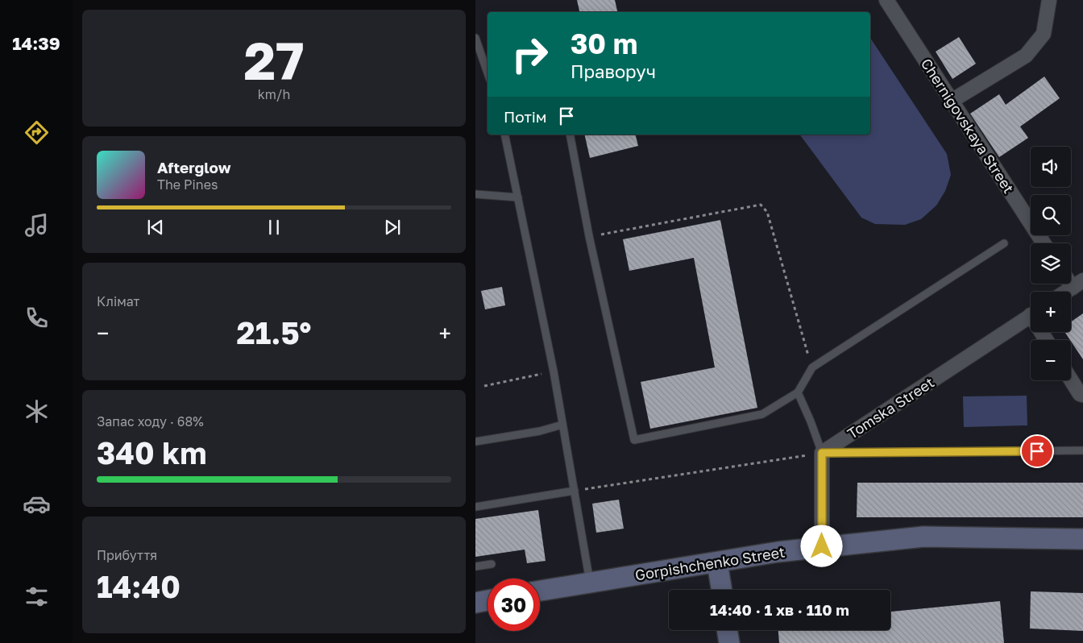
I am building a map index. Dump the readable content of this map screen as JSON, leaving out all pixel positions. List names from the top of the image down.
{
  "streets": {
    "main road": ["Gorpishchenko Street"],
    "street": ["Chernigovskaya Street", "Tomska Street"]
  },
  "page": {
    "tabs": "14:39",
    "tile": [
      ["27", "km/h"],
      "Клімат",
      ["Запас ходу · 68%", "340 km"],
      ["Прибуття", "14:40"]
    ],
    "turn": ["30 m", "Праворуч"],
    "then": "Потім",
    "map_buttons": ["+", "−"],
    "song": ["Afterglow", "The Pines"],
    "heat": ["−", "21.5°", "+"],
    "limit": "30",
    "trip": "14:40 · 1 хв · 110 m"
  }
}
